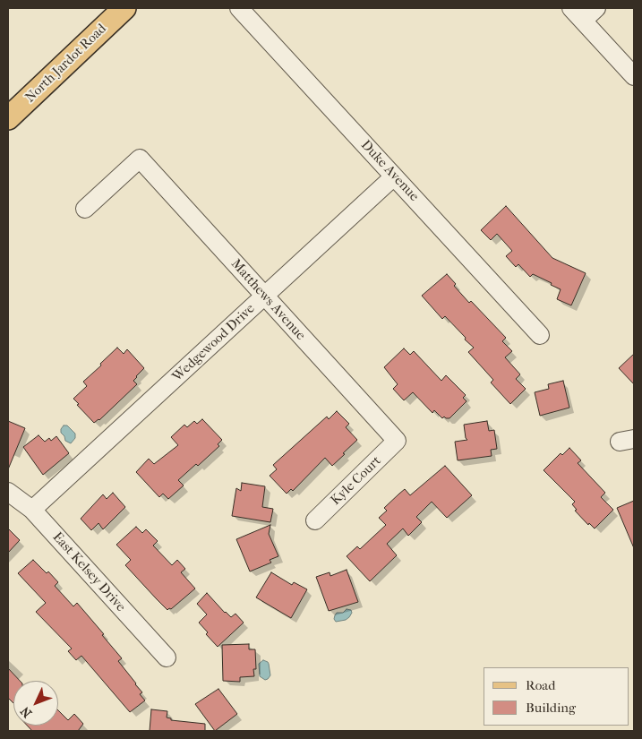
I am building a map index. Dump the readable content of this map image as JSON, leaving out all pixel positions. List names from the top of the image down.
{
  "streets": {
    "main road": ["North Jardot Road"],
    "street": [
      "Duke Avenue",
      "Matthews Avenue",
      "Wedgewood Drive",
      "Kyle Court",
      "East Kelsey Drive"
    ]
  },
  "crossings": [
    ["Duke Avenue", "Wedgewood Drive"],
    ["Matthews Avenue", "Wedgewood Drive"],
    ["Matthews Avenue", "Kyle Court"],
    ["Wedgewood Drive", "East Kelsey Drive"]
  ],
  "legend": ["Road", "Building"],
  "north": "bottom left"
}
